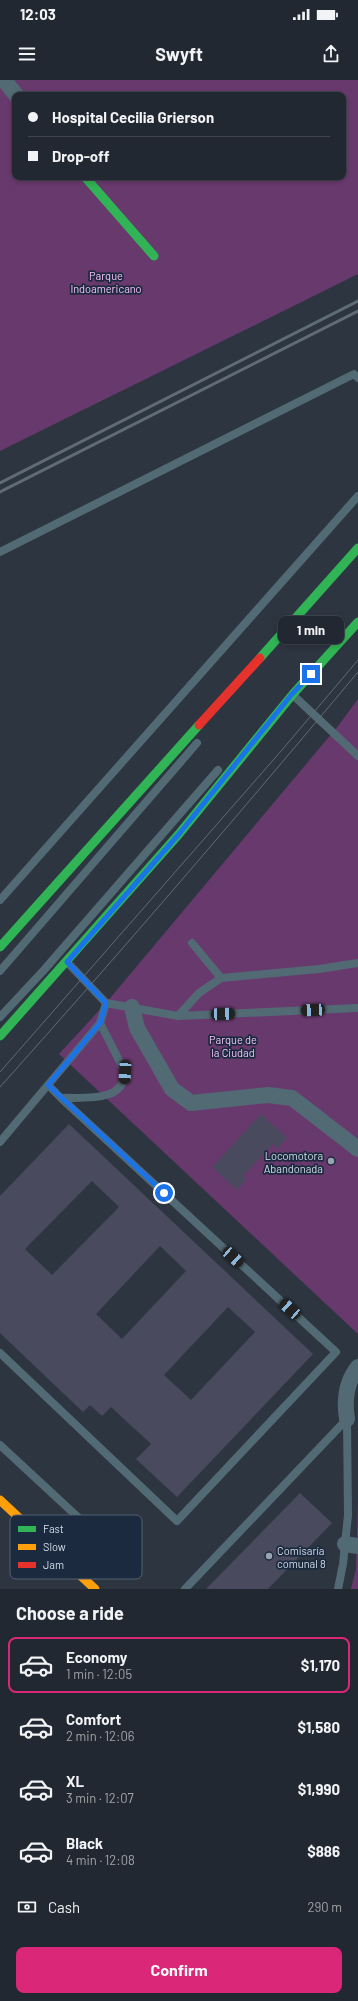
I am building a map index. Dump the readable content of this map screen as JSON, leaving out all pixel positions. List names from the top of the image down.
{
  "parks": ["Parque Indoamericano", "Parque de la Ciudad"],
  "places": ["Locomotora Abandonada", "Comisaría comunal 8"],
  "legend": ["Fast", "Slow", "Jam"],
  "page": {
    "status": "12:03",
    "header": "Swyft",
    "banner": ["Hospital Cecilia Grierson", "Drop-off"],
    "bubble": "1 min",
    "heading": "Choose a ride",
    "list": [
      {
        "name": "Economy",
        "note": "1 min · 12:05",
        "value": "$1,170"
      },
      {
        "name": "Comfort",
        "note": "2 min · 12:06",
        "value": "$1,580"
      },
      {
        "name": "XL",
        "note": "3 min · 12:07",
        "value": "$1,990"
      },
      {
        "name": "Black",
        "note": "4 min · 12:08",
        "value": "$886"
      }
    ],
    "pay": ["Cash", "290 m"],
    "buttons": "Confirm"
  }
}
